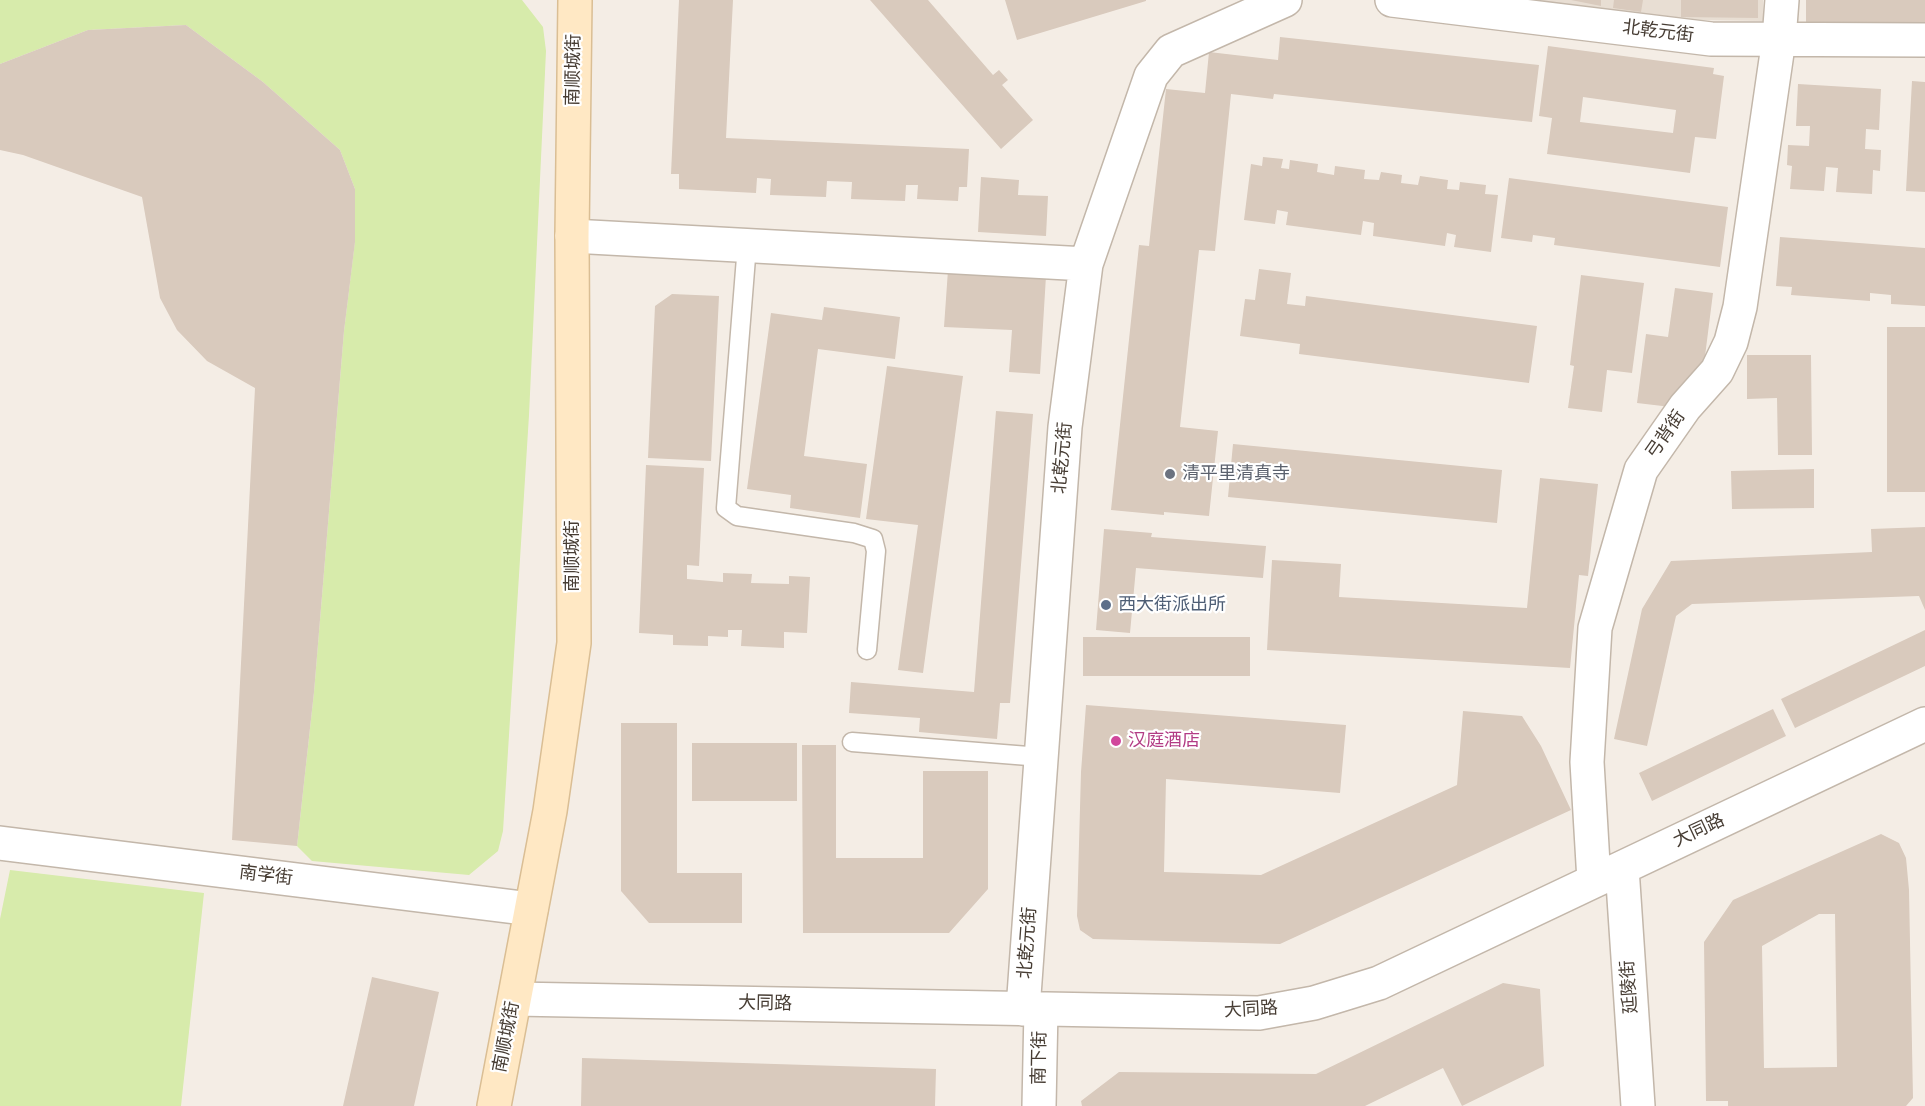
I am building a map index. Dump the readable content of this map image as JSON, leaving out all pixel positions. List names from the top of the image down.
{
  "streets": {
    "street": [
      "北乾元街",
      "南顺城街",
      "弓背街",
      "大同路",
      "南学街",
      "延陵街",
      "南下街"
    ]
  },
  "crossings": [
    ["北乾元街", "弓背街"],
    ["北乾元街", "大同路"],
    ["北乾元街", "南下街"],
    ["南顺城街", "大同路"],
    ["南顺城街", "南学街"],
    ["弓背街", "大同路"],
    ["弓背街", "延陵街"],
    ["大同路", "延陵街"],
    ["大同路", "南下街"]
  ],
  "places": ["清平里清真寺", "西大街派出所", "汉庭酒店"]
}
